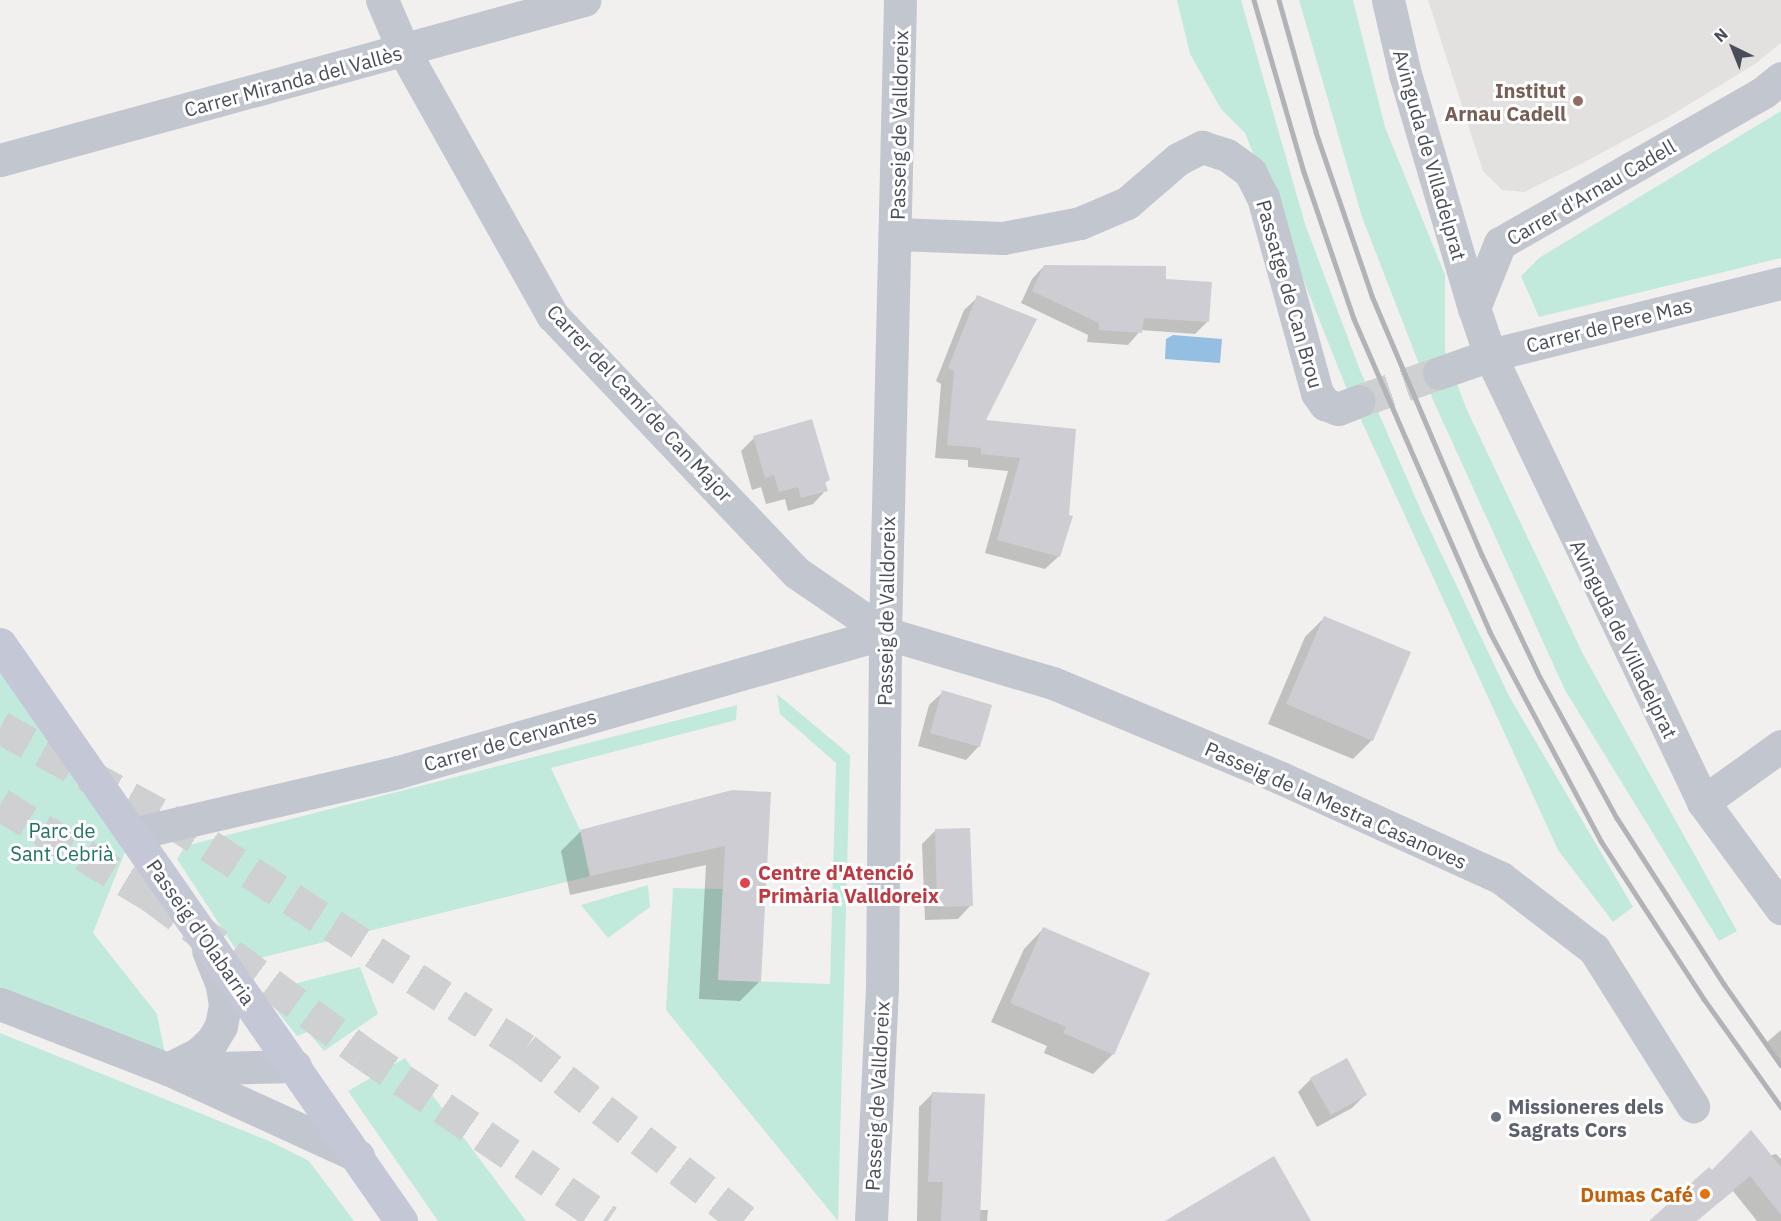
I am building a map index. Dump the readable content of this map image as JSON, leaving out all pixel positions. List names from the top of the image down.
{
  "streets": {
    "main road": ["Passeig d'Olabarria"],
    "street": [
      "Carrer Miranda del Vallès",
      "Passeig de Valldoreix",
      "Avinguda de Villadelprat",
      "Carrer d'Arnau Cadell",
      "Passatge de Can Brou",
      "Carrer de Pere Mas",
      "Carrer del Camí de Can Major",
      "Carrer de Cervantes",
      "Passeig de la Mestra Casanoves"
    ]
  },
  "crossings": [
    ["Carrer Miranda del Vallès", "Carrer del Camí de Can Major"],
    ["Passeig de Valldoreix", "Passatge de Can Brou"],
    ["Passeig de Valldoreix", "Carrer del Camí de Can Major"],
    ["Passeig de Valldoreix", "Carrer de Cervantes"],
    ["Passeig de Valldoreix", "Passeig de la Mestra Casanoves"],
    ["Avinguda de Villadelprat", "Carrer d'Arnau Cadell"],
    ["Avinguda de Villadelprat", "Carrer de Pere Mas"],
    ["Carrer del Camí de Can Major", "Carrer de Cervantes"],
    ["Carrer del Camí de Can Major", "Passeig de la Mestra Casanoves"],
    ["Carrer de Cervantes", "Passeig de la Mestra Casanoves"],
    ["Carrer de Cervantes", "Passeig d'Olabarria"]
  ],
  "parks": ["Parc de Sant Cebrià"],
  "places": [
    "Institut Arnau Cadell",
    "Centre d'Atenció Primària Valldoreix",
    "Missioneres dels Sagrats Cors",
    "Dumas Café"
  ],
  "north": "top left"
}
